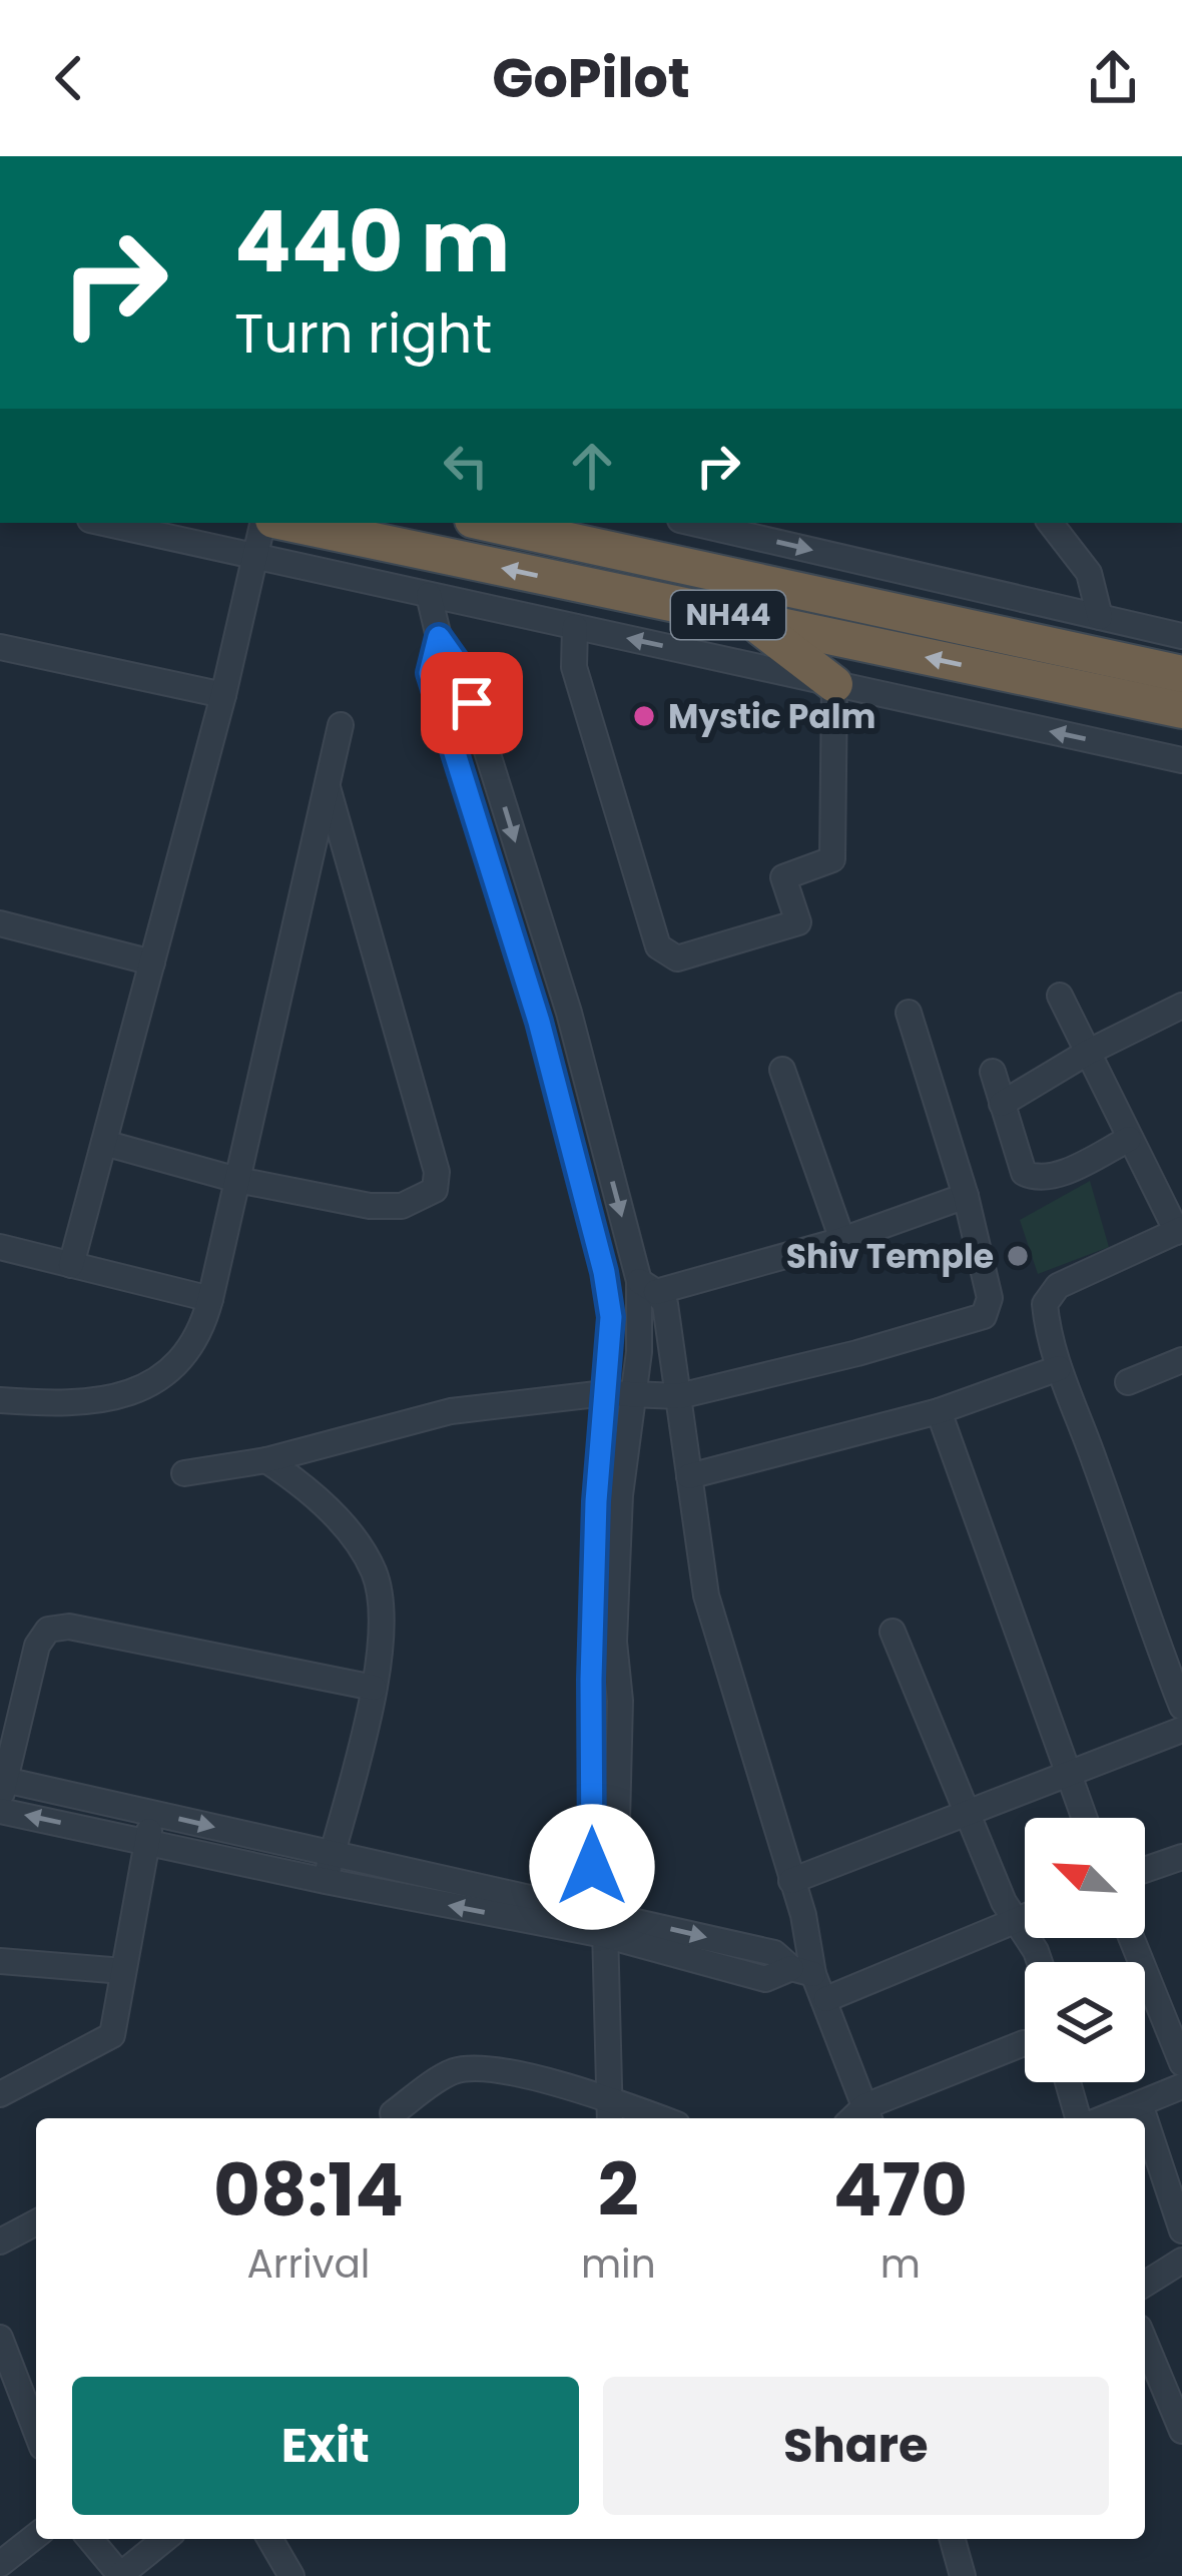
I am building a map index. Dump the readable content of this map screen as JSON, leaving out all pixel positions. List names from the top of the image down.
{
  "streets": {
    "highway": ["NH44"]
  },
  "places": ["Mystic Palm", "Shiv Temple"],
  "north": "top left",
  "page": {
    "header": "GoPilot",
    "turn": ["440 m", "Turn right"],
    "eta": [
      "08:14",
      "Arrival",
      "2",
      "min",
      "470",
      "m"
    ],
    "buttons": ["Exit", "Share"]
  }
}
